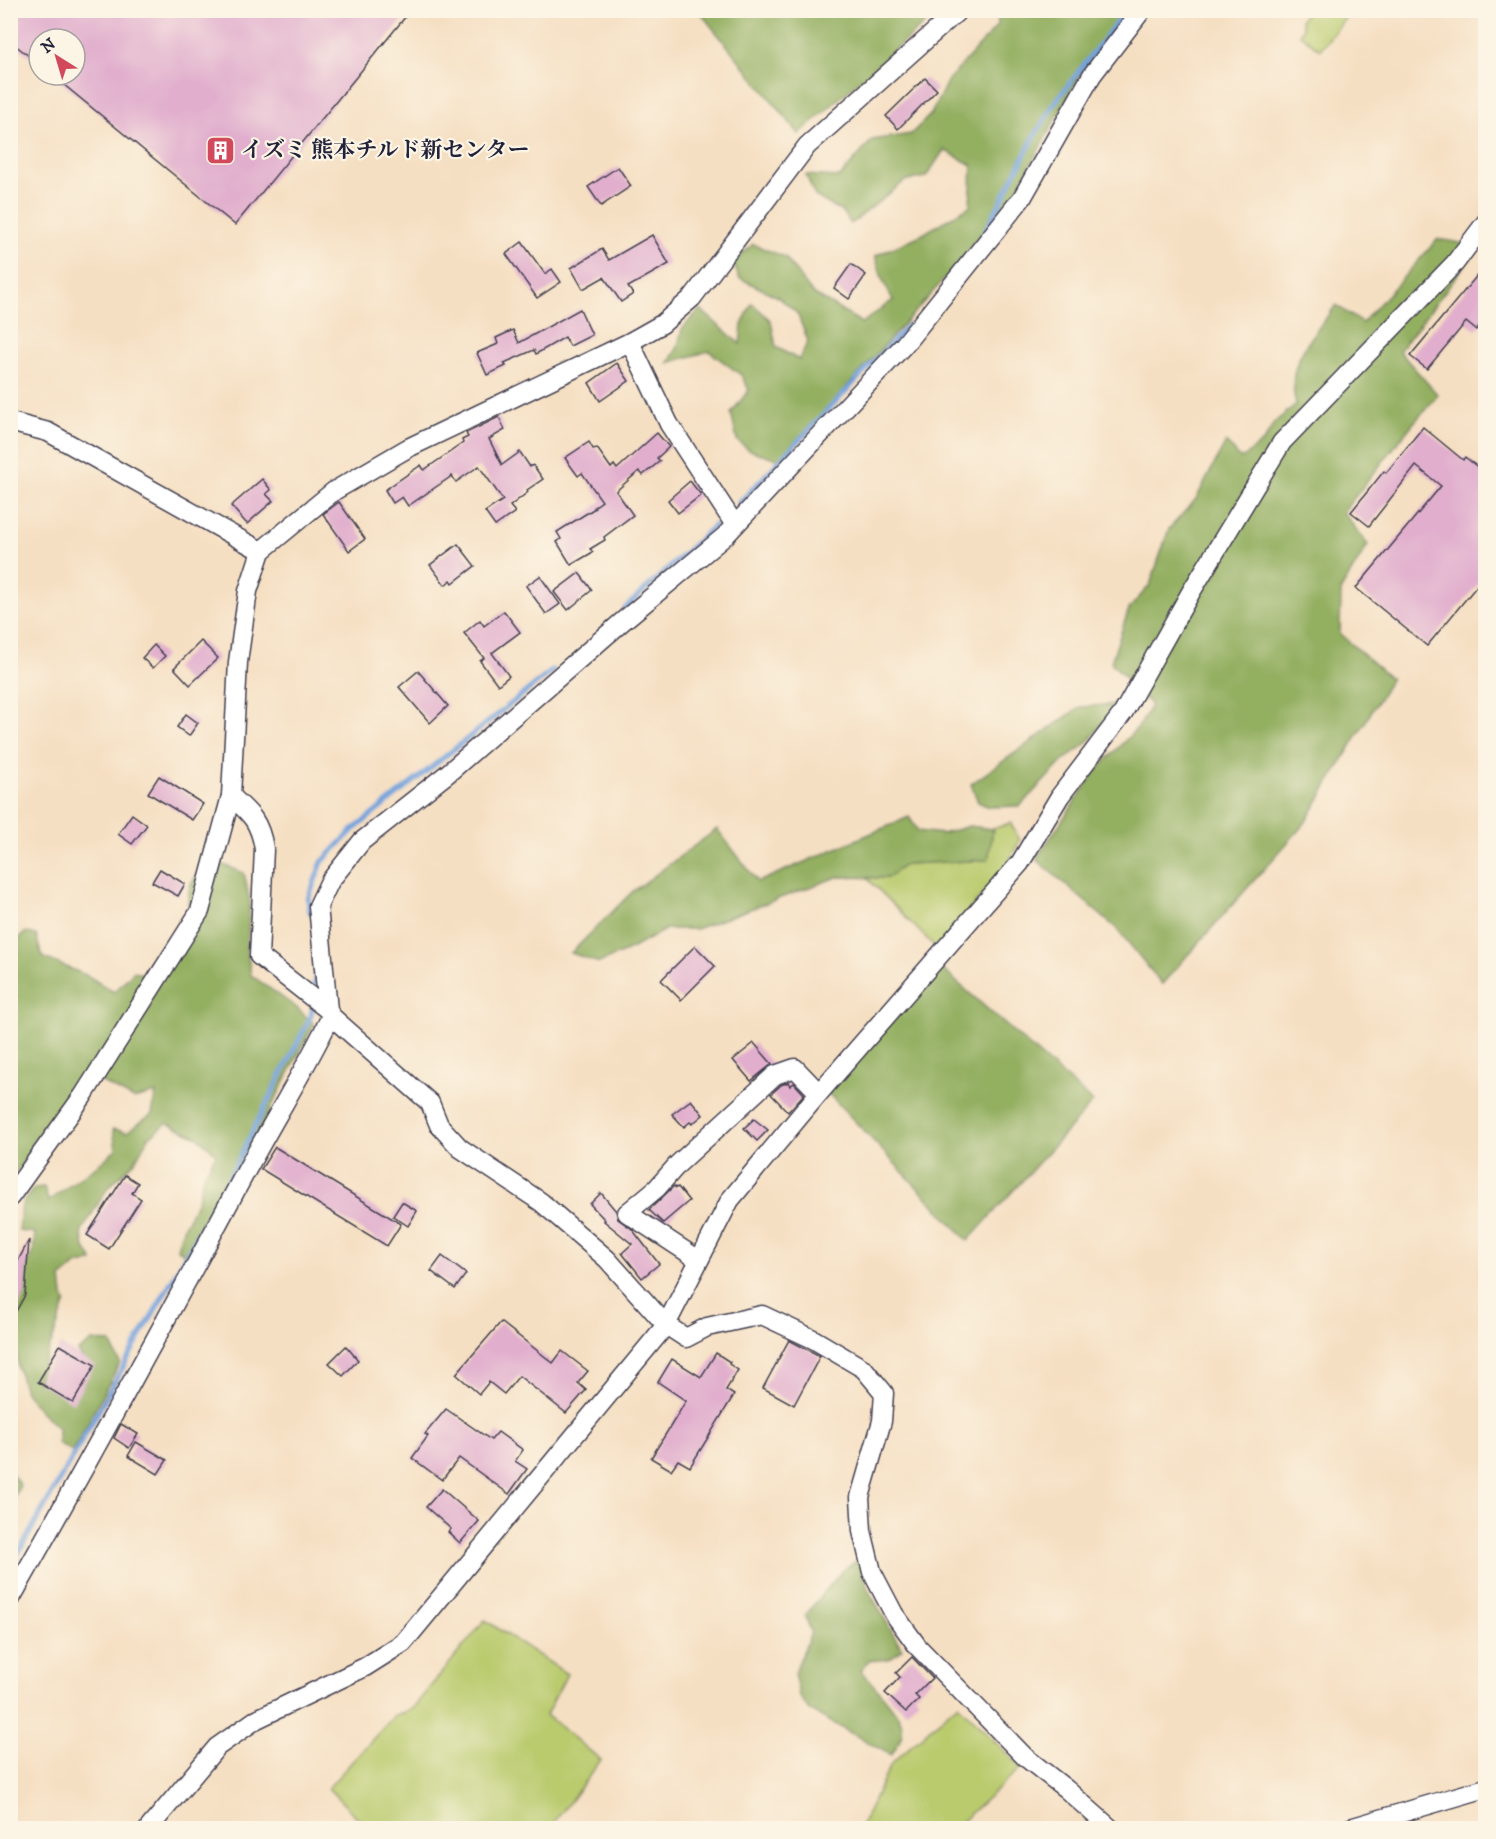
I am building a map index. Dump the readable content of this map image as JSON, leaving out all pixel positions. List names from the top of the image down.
{
  "places": {
    "building": ["イズミ 熊本チルド新センター"]
  },
  "north": "top left"
}
